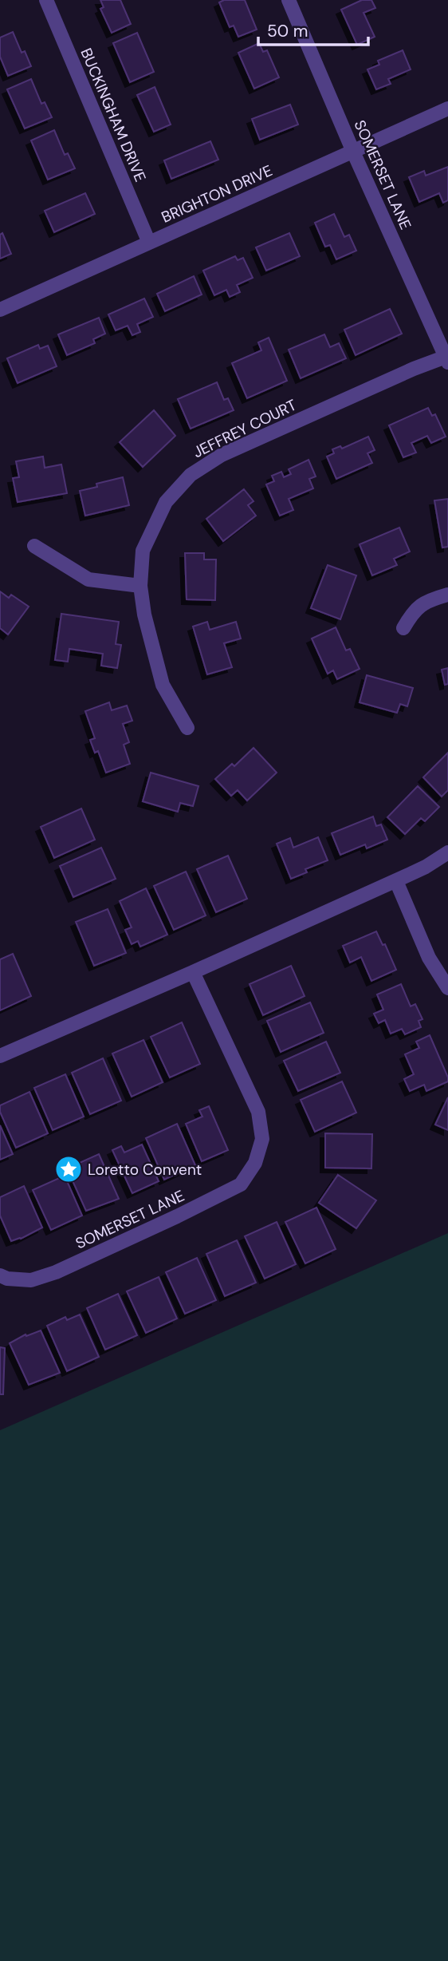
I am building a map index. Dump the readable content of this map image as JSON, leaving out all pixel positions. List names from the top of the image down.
{
  "streets": {
    "street": [
      "BUCKINGHAM DRIVE",
      "SOMERSET LANE",
      "BRIGHTON DRIVE",
      "JEFFREY COURT"
    ]
  },
  "crossings": [
    ["BUCKINGHAM DRIVE", "BRIGHTON DRIVE"],
    ["SOMERSET LANE", "BRIGHTON DRIVE"],
    ["SOMERSET LANE", "JEFFREY COURT"]
  ],
  "places": {
    "place": ["Loretto Convent"]
  },
  "scale_bar": "50 m"
}
